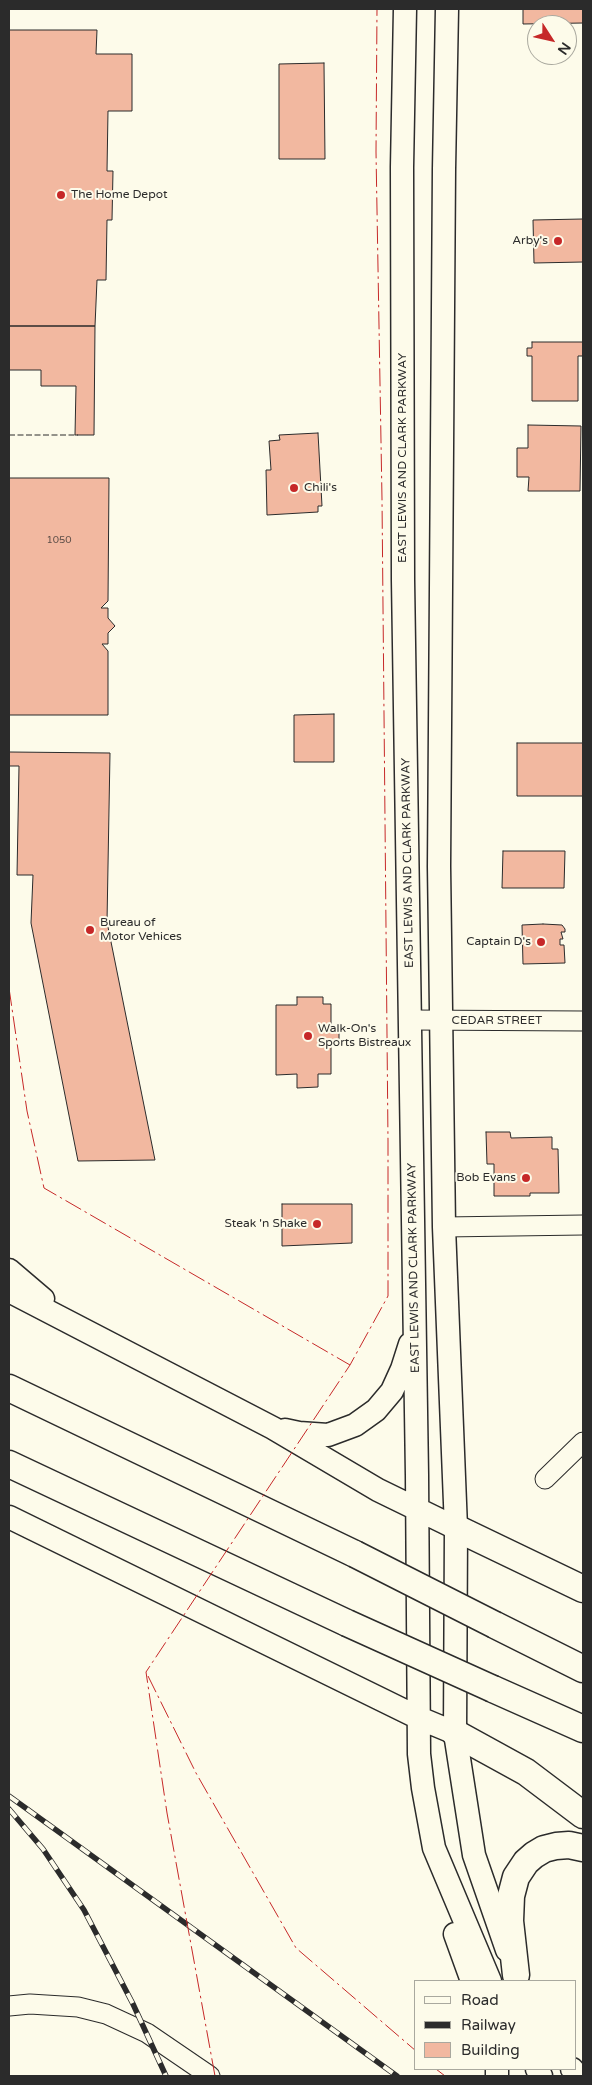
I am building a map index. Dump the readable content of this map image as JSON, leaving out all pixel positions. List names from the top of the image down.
{
  "streets": {
    "main road": ["EAST LEWIS AND CLARK PARKWAY"],
    "street": ["CEDAR STREET"]
  },
  "crossings": [
    ["EAST LEWIS AND CLARK PARKWAY", "CEDAR STREET"]
  ],
  "places": [
    "The Home Depot",
    "Arby's",
    "Chili's",
    "Bureau of Motor Vehices",
    "Captain D's",
    "Walk-On's Sports Bistreaux",
    "Bob Evans",
    "Steak 'n Shake"
  ],
  "house_numbers": ["1050"],
  "legend": ["Road", "Railway", "Building"],
  "north": "bottom right"
}
